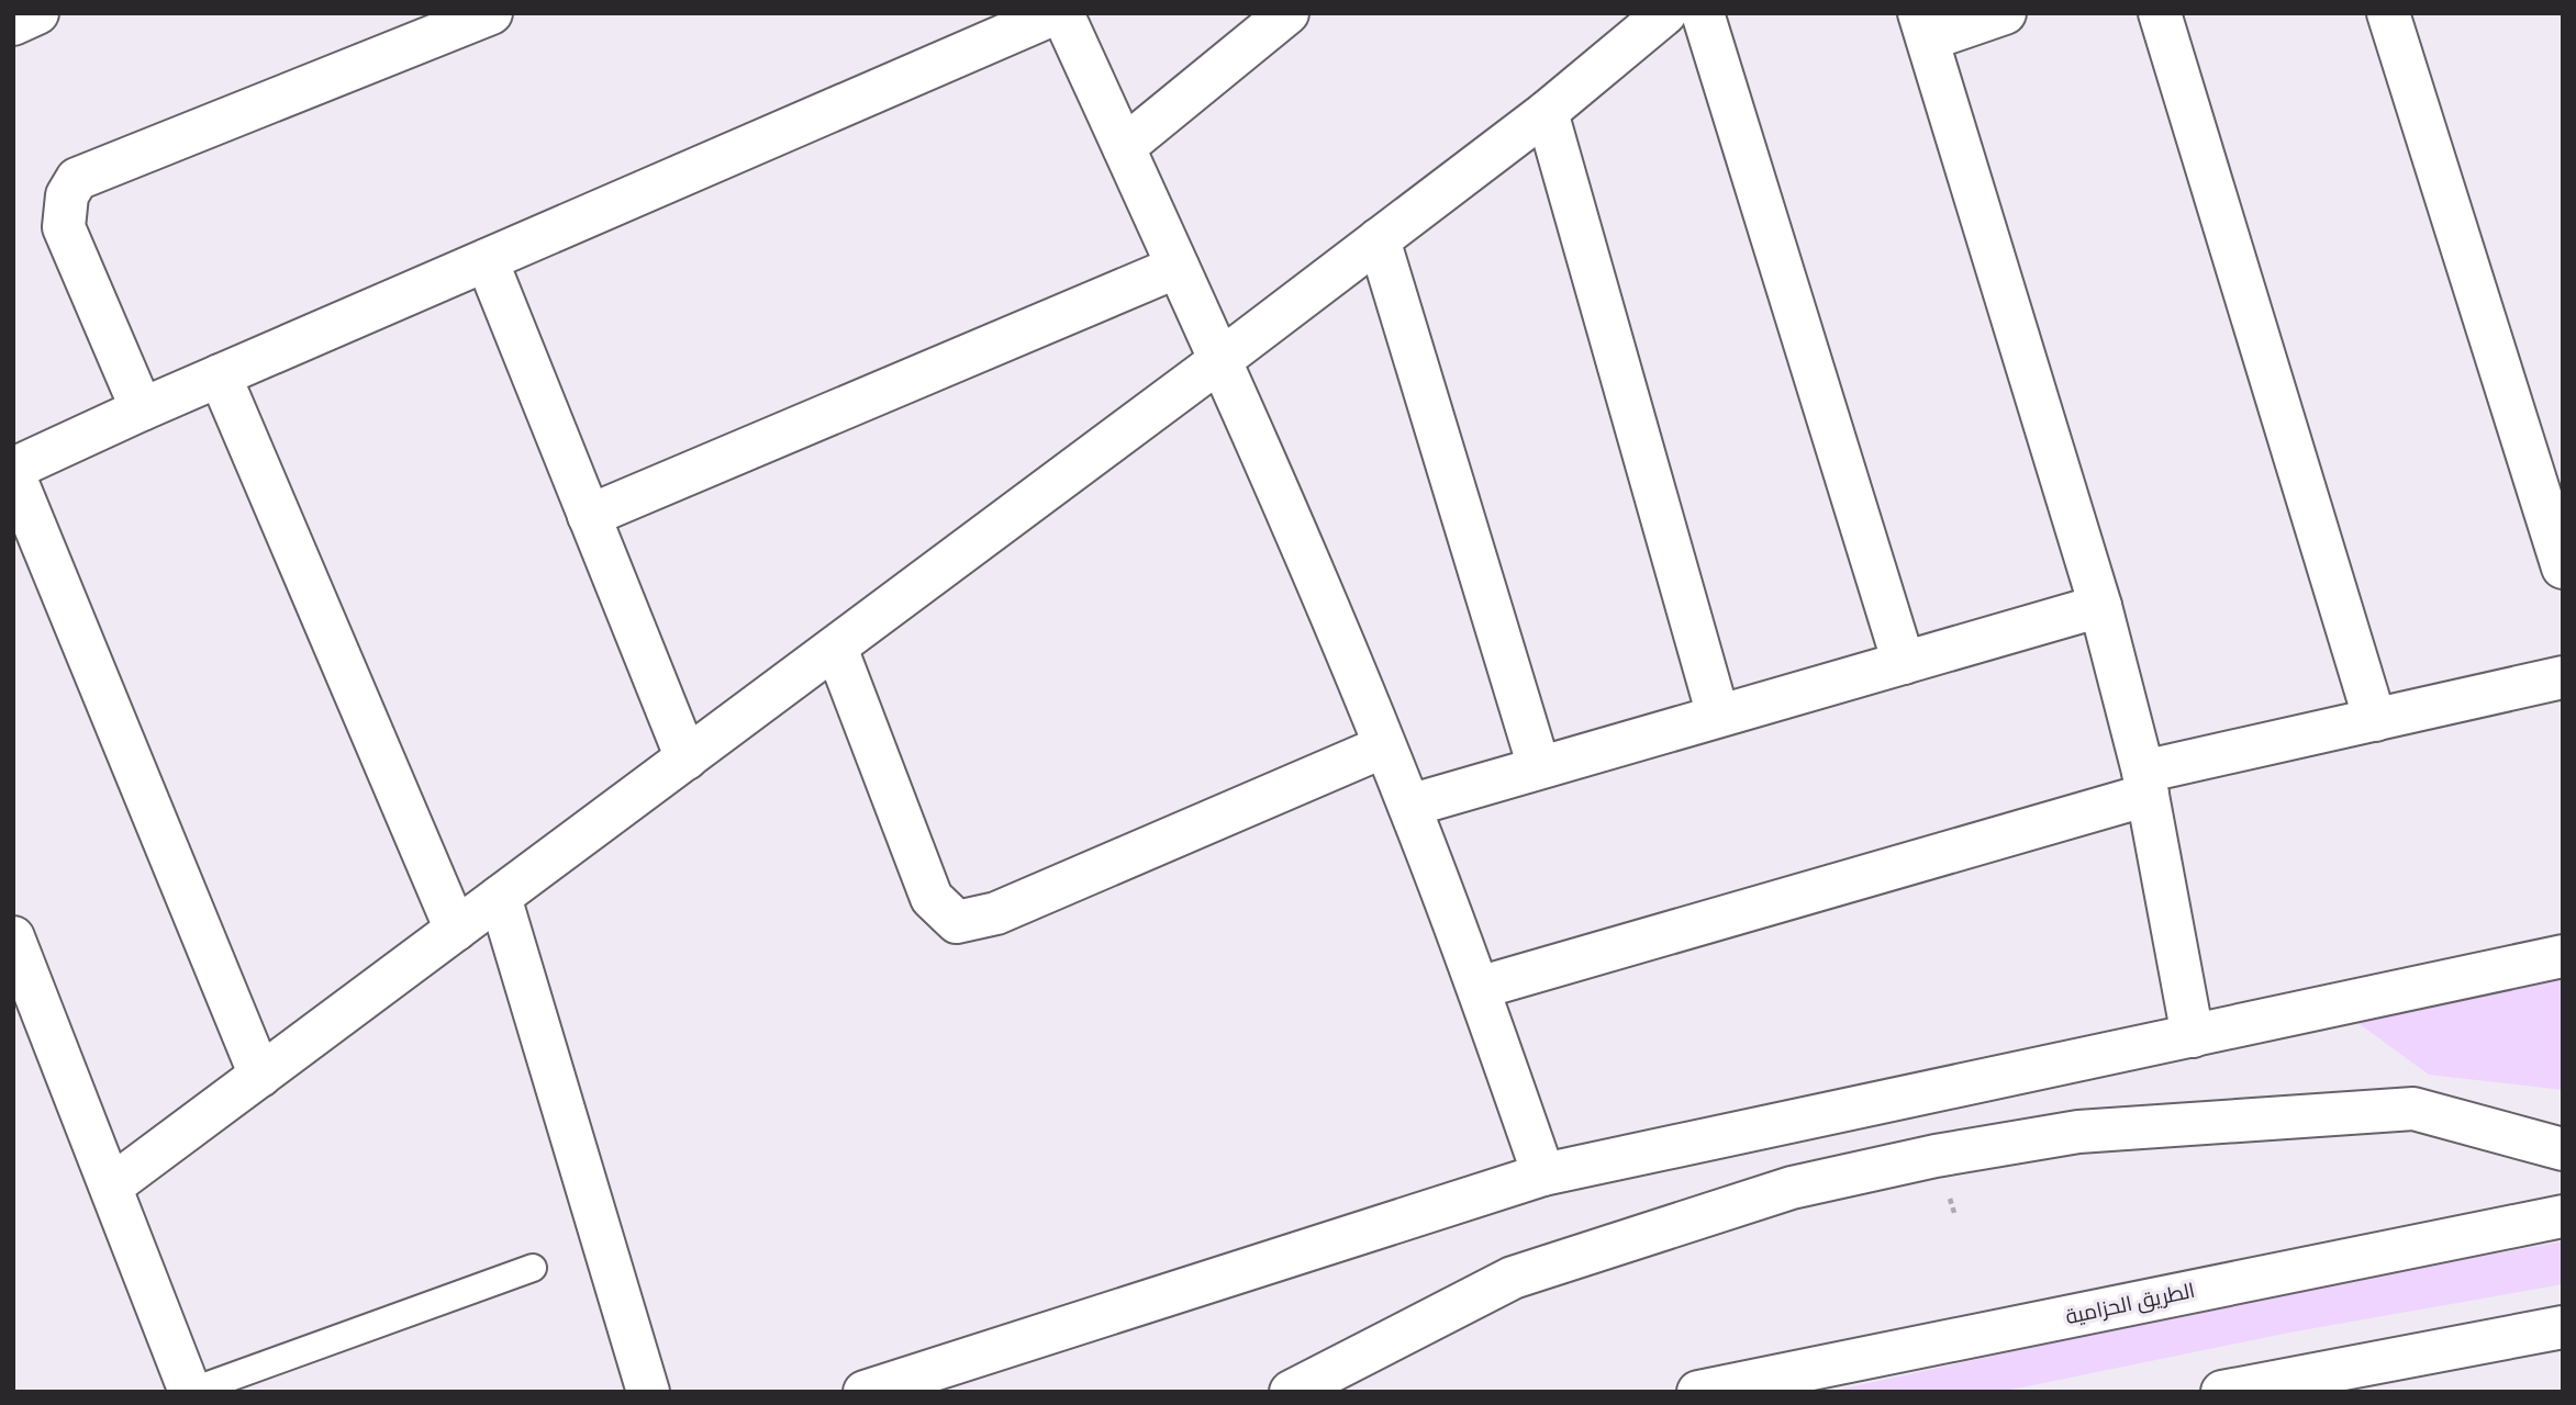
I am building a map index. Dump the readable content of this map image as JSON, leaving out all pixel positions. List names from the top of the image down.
{
  "streets": {
    "main road": ["الطريق الحزامية"]
  }
}
